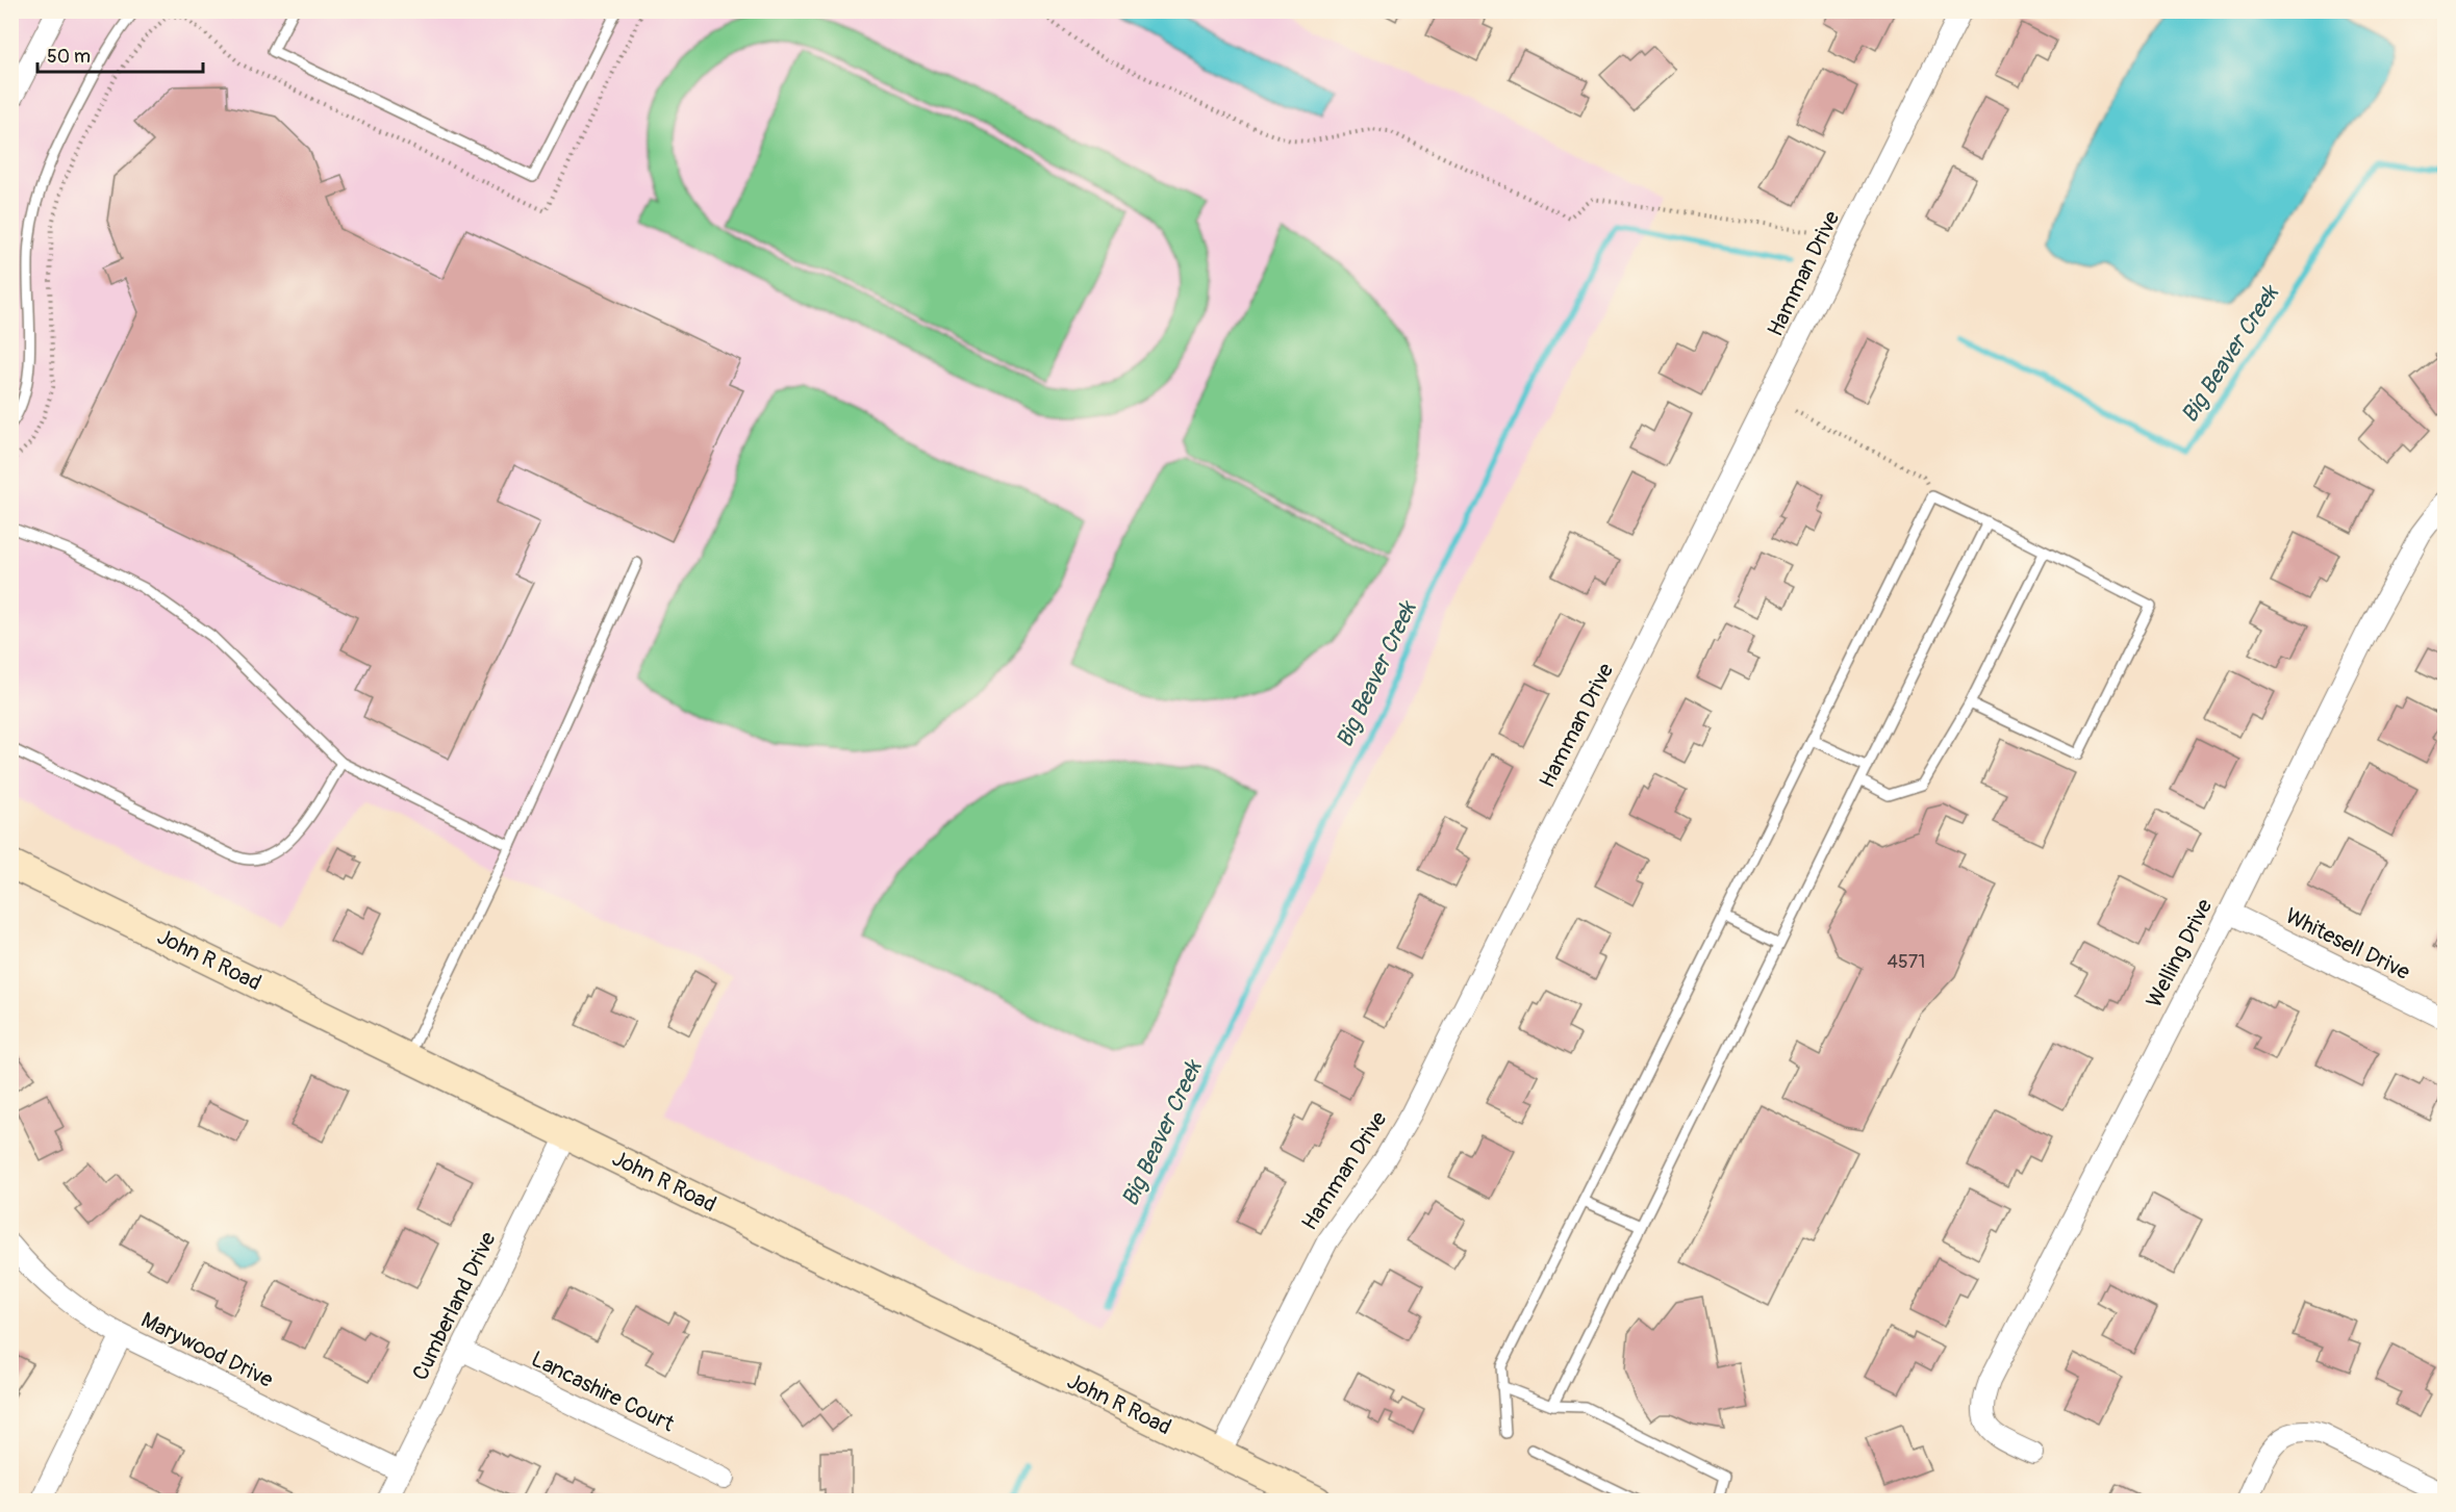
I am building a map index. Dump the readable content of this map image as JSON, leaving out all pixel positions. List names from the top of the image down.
{
  "streets": {
    "main road": ["John R Road"],
    "street": [
      "Hamman Drive",
      "Whitesell Drive",
      "Welling Drive",
      "Cumberland Drive",
      "Marywood Drive",
      "Lancashire Court"
    ]
  },
  "crossings": [
    ["Hamman Drive", "John R Road"],
    ["Whitesell Drive", "Welling Drive"],
    ["John R Road", "Cumberland Drive"],
    ["Cumberland Drive", "Marywood Drive"],
    ["Cumberland Drive", "Lancashire Court"]
  ],
  "water": ["Big Beaver Creek"],
  "house_numbers": ["4571"],
  "scale_bar": "50 m"
}
